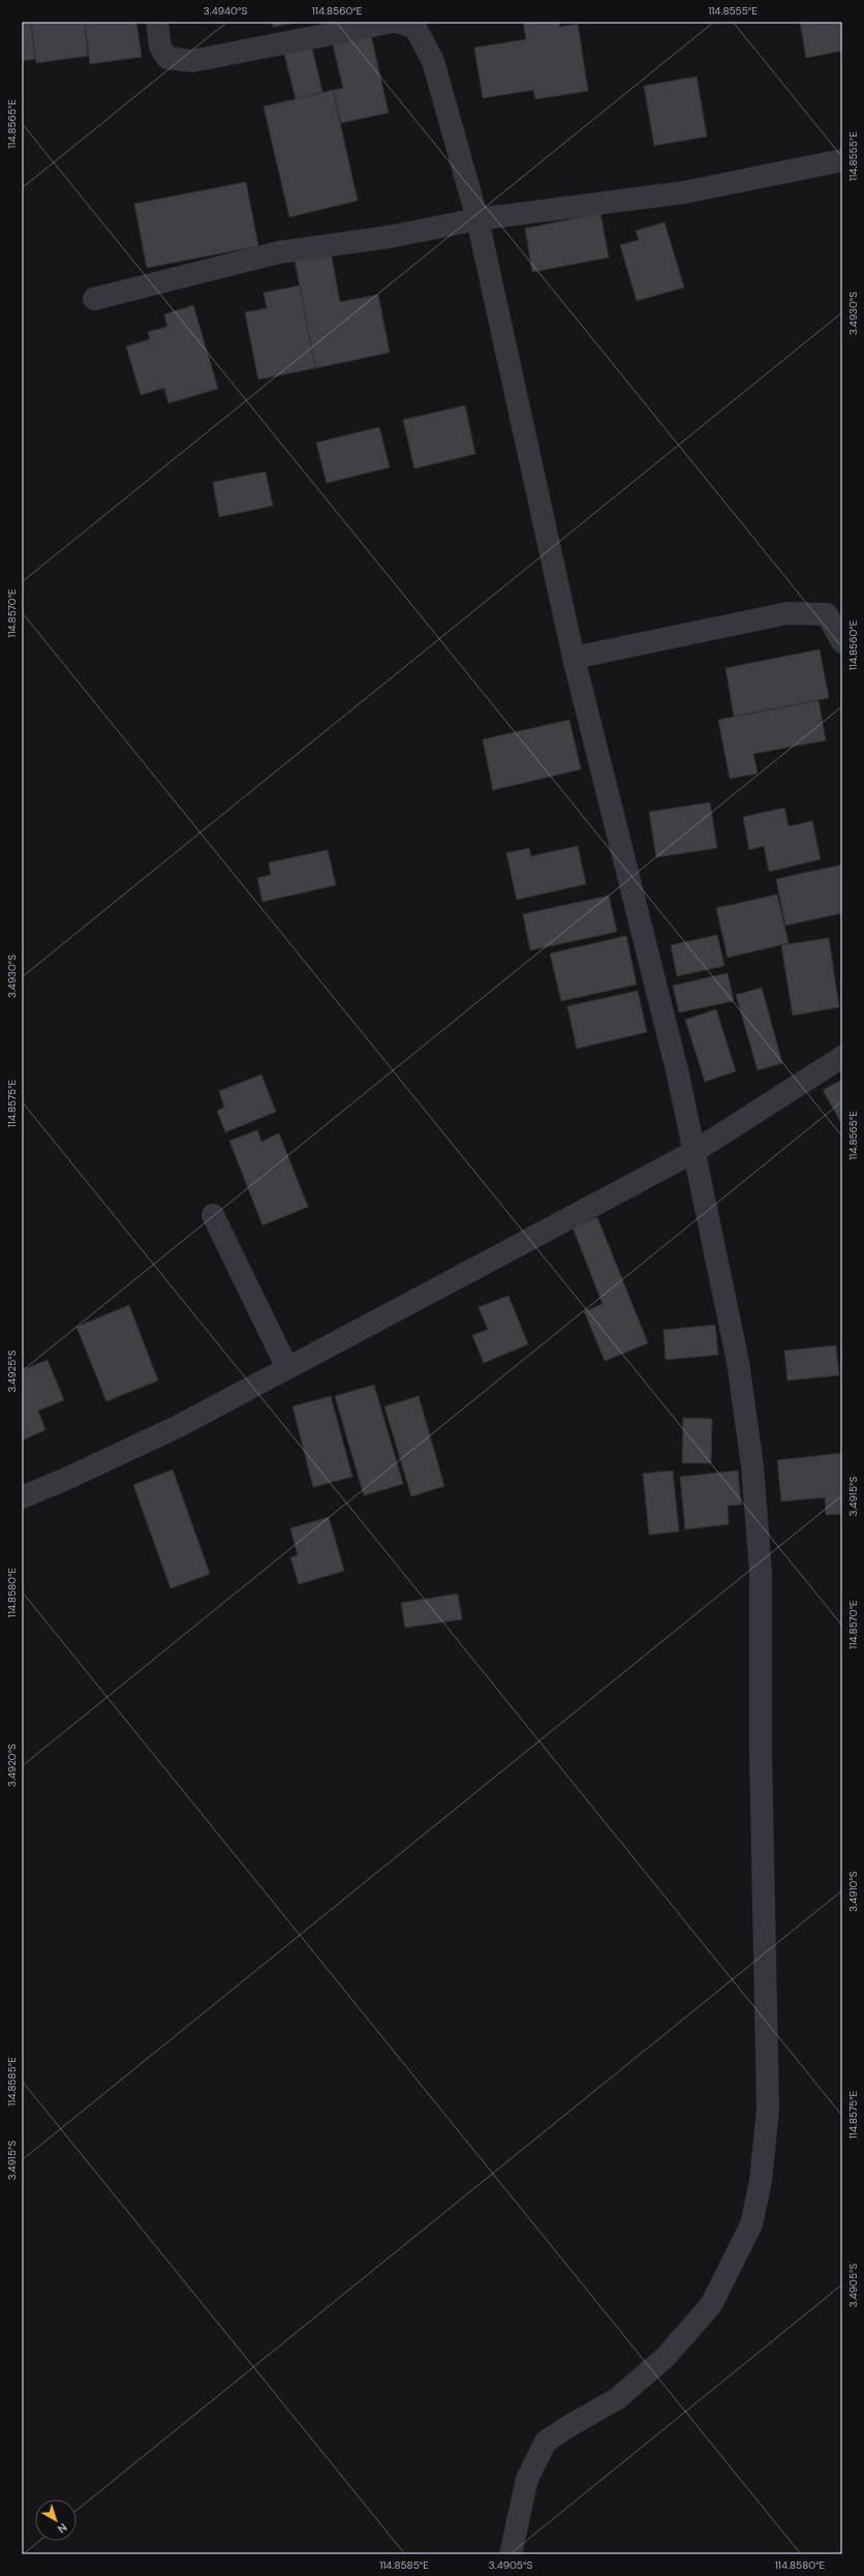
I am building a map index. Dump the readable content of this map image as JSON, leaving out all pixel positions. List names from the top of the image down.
{
  "north": "bottom right",
  "coordinates": [
    "3.4940°S",
    "114.8560°E",
    "114.8555°E",
    "114.8565°E",
    "3.4930°S",
    "114.8570°E",
    "114.8575°E",
    "3.4925°S",
    "3.4915°S",
    "114.8580°E",
    "3.4920°S",
    "3.4910°S",
    "114.8585°E",
    "3.4905°S"
  ]
}
